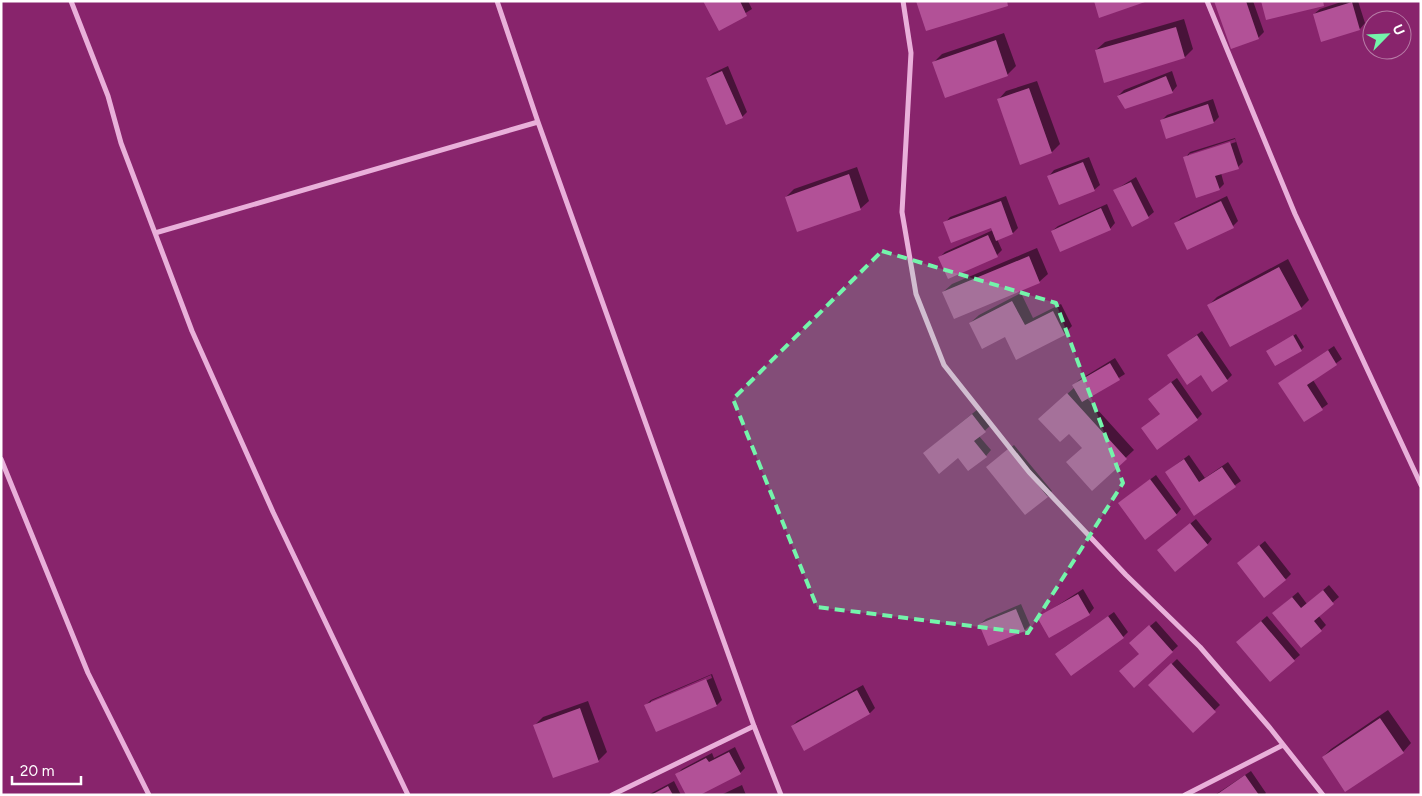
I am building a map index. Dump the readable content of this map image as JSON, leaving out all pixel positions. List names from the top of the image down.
{
  "scale_bar": "20 m",
  "north": "top right"
}
